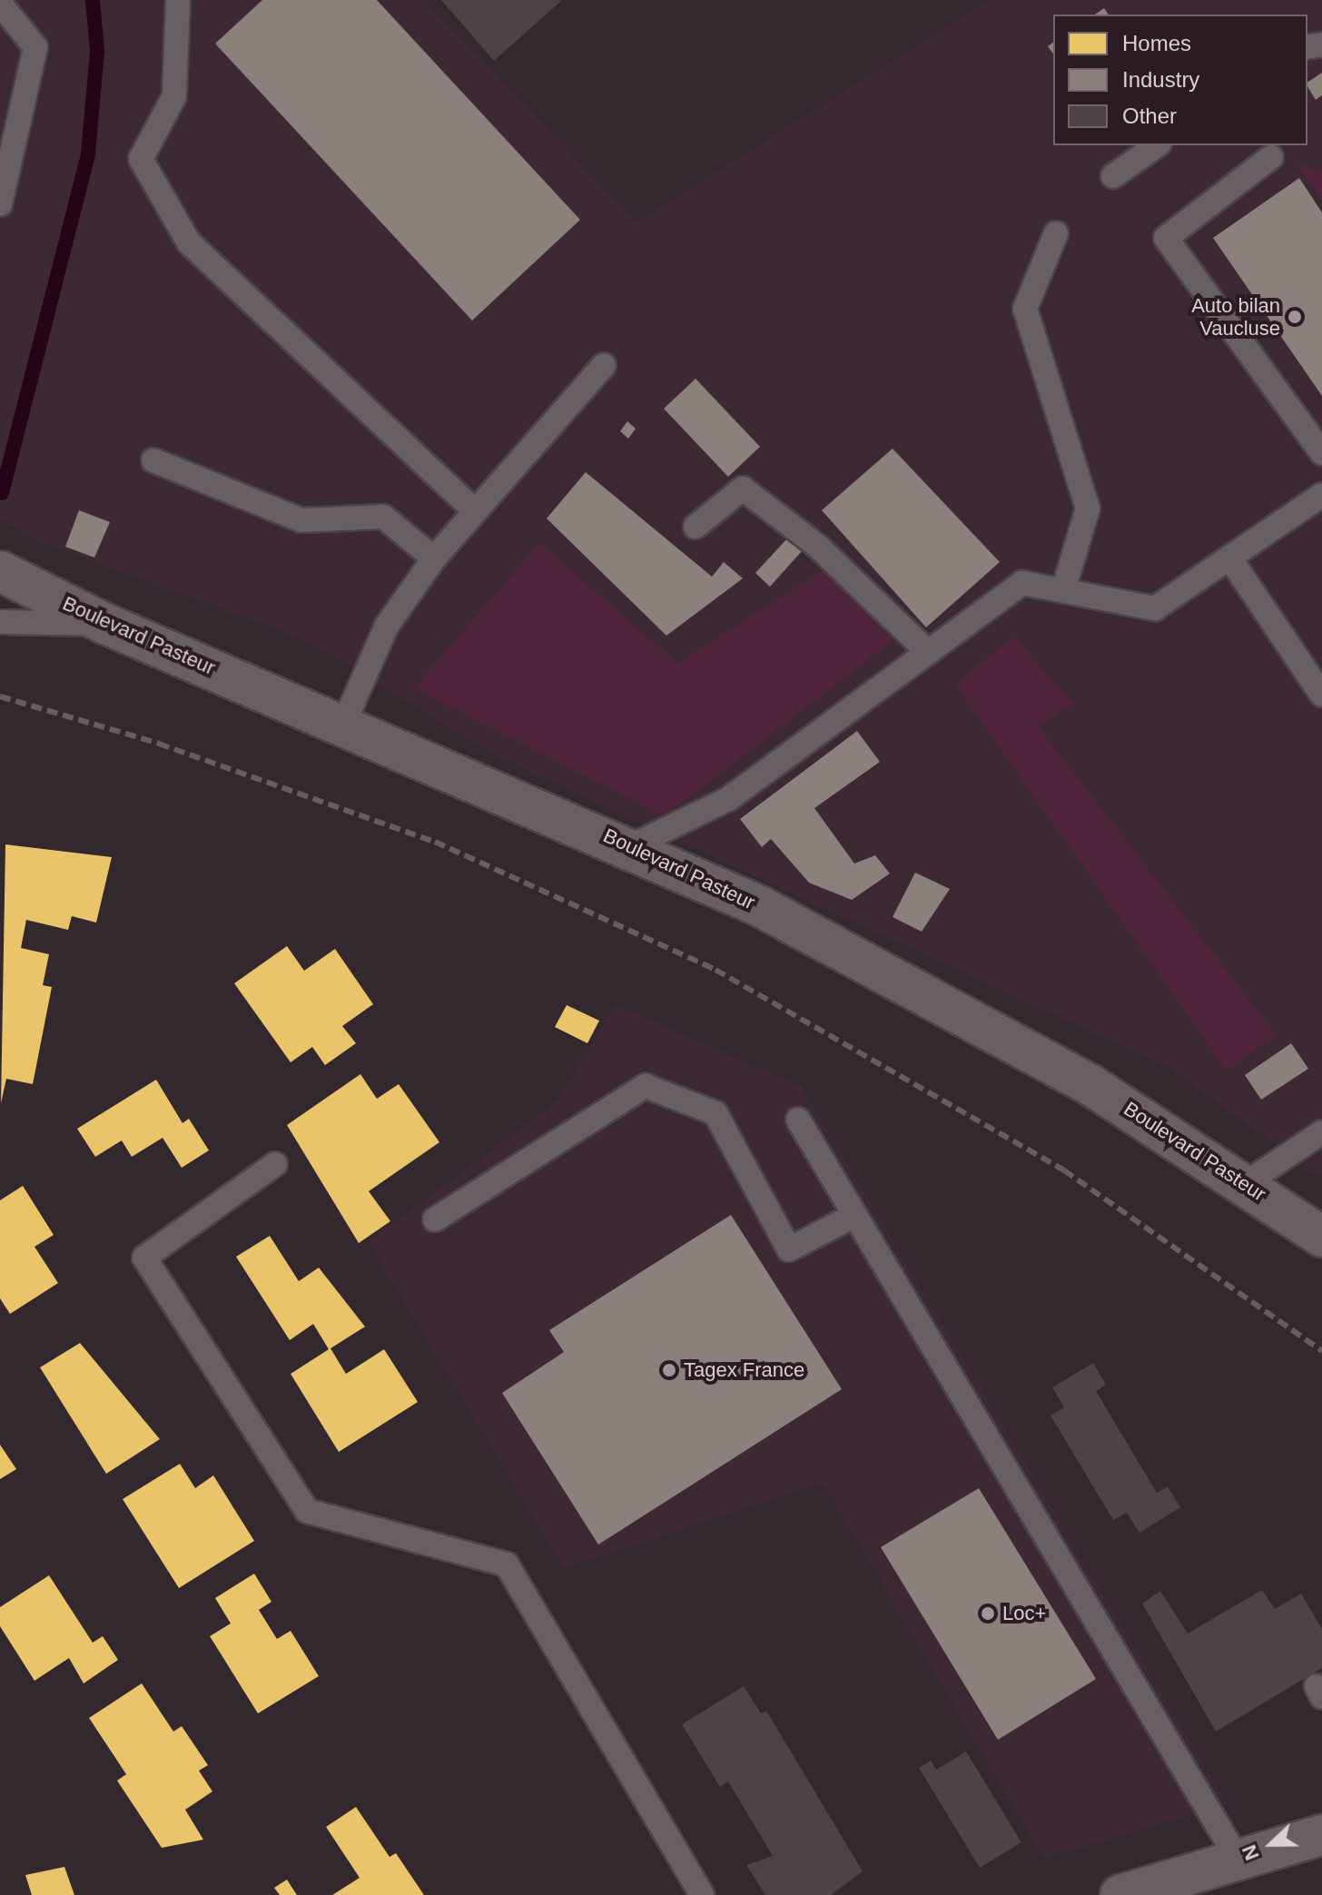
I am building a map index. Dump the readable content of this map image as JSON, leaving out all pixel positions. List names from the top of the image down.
{
  "streets": {
    "street": ["Boulevard Pasteur"]
  },
  "places": ["Auto bilan Vaucluse", "Tagex France", "Loc+"],
  "legend": ["Homes", "Industry", "Other"],
  "north": "left"
}
